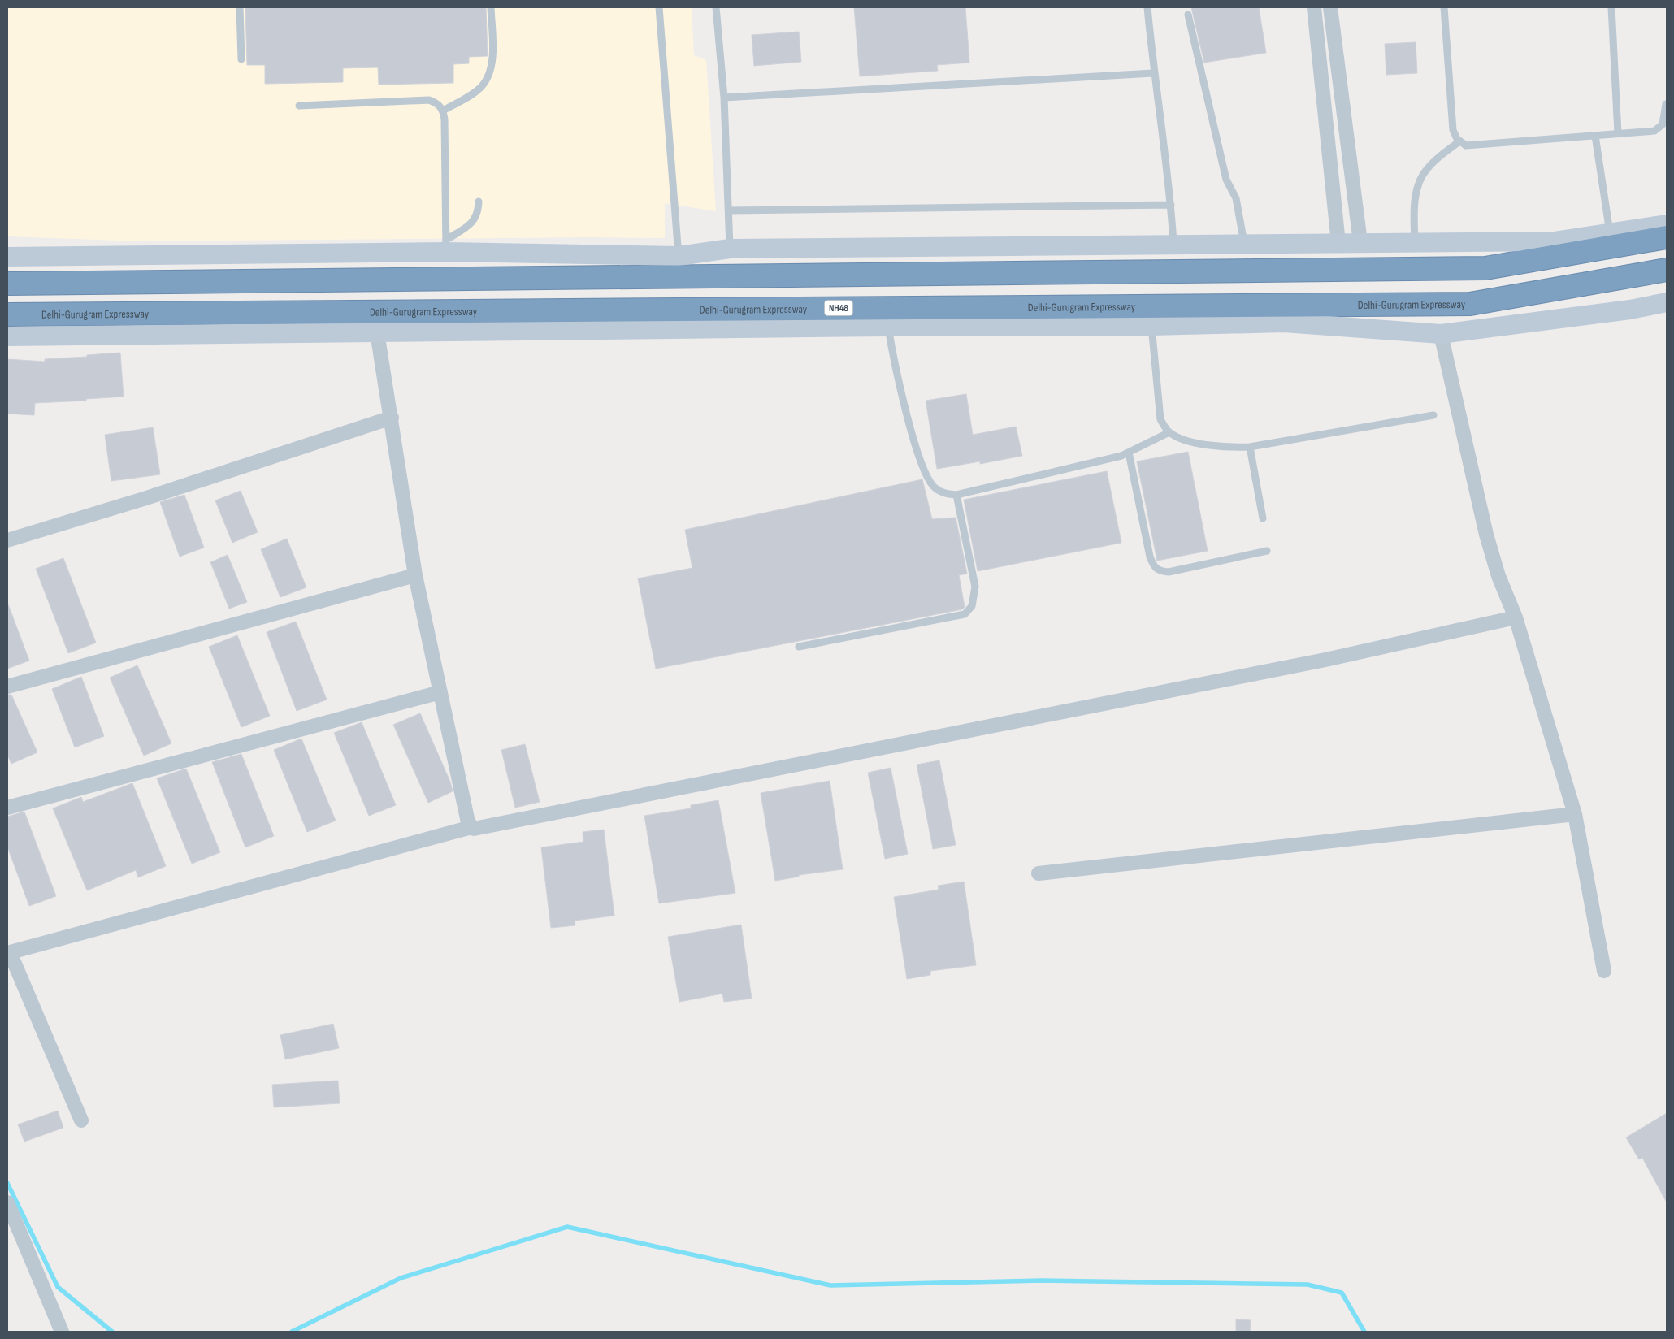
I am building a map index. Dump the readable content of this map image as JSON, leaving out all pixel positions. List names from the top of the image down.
{
  "streets": {
    "highway": ["Delhi-Gurugram Expressway", "NH48"]
  }
}
